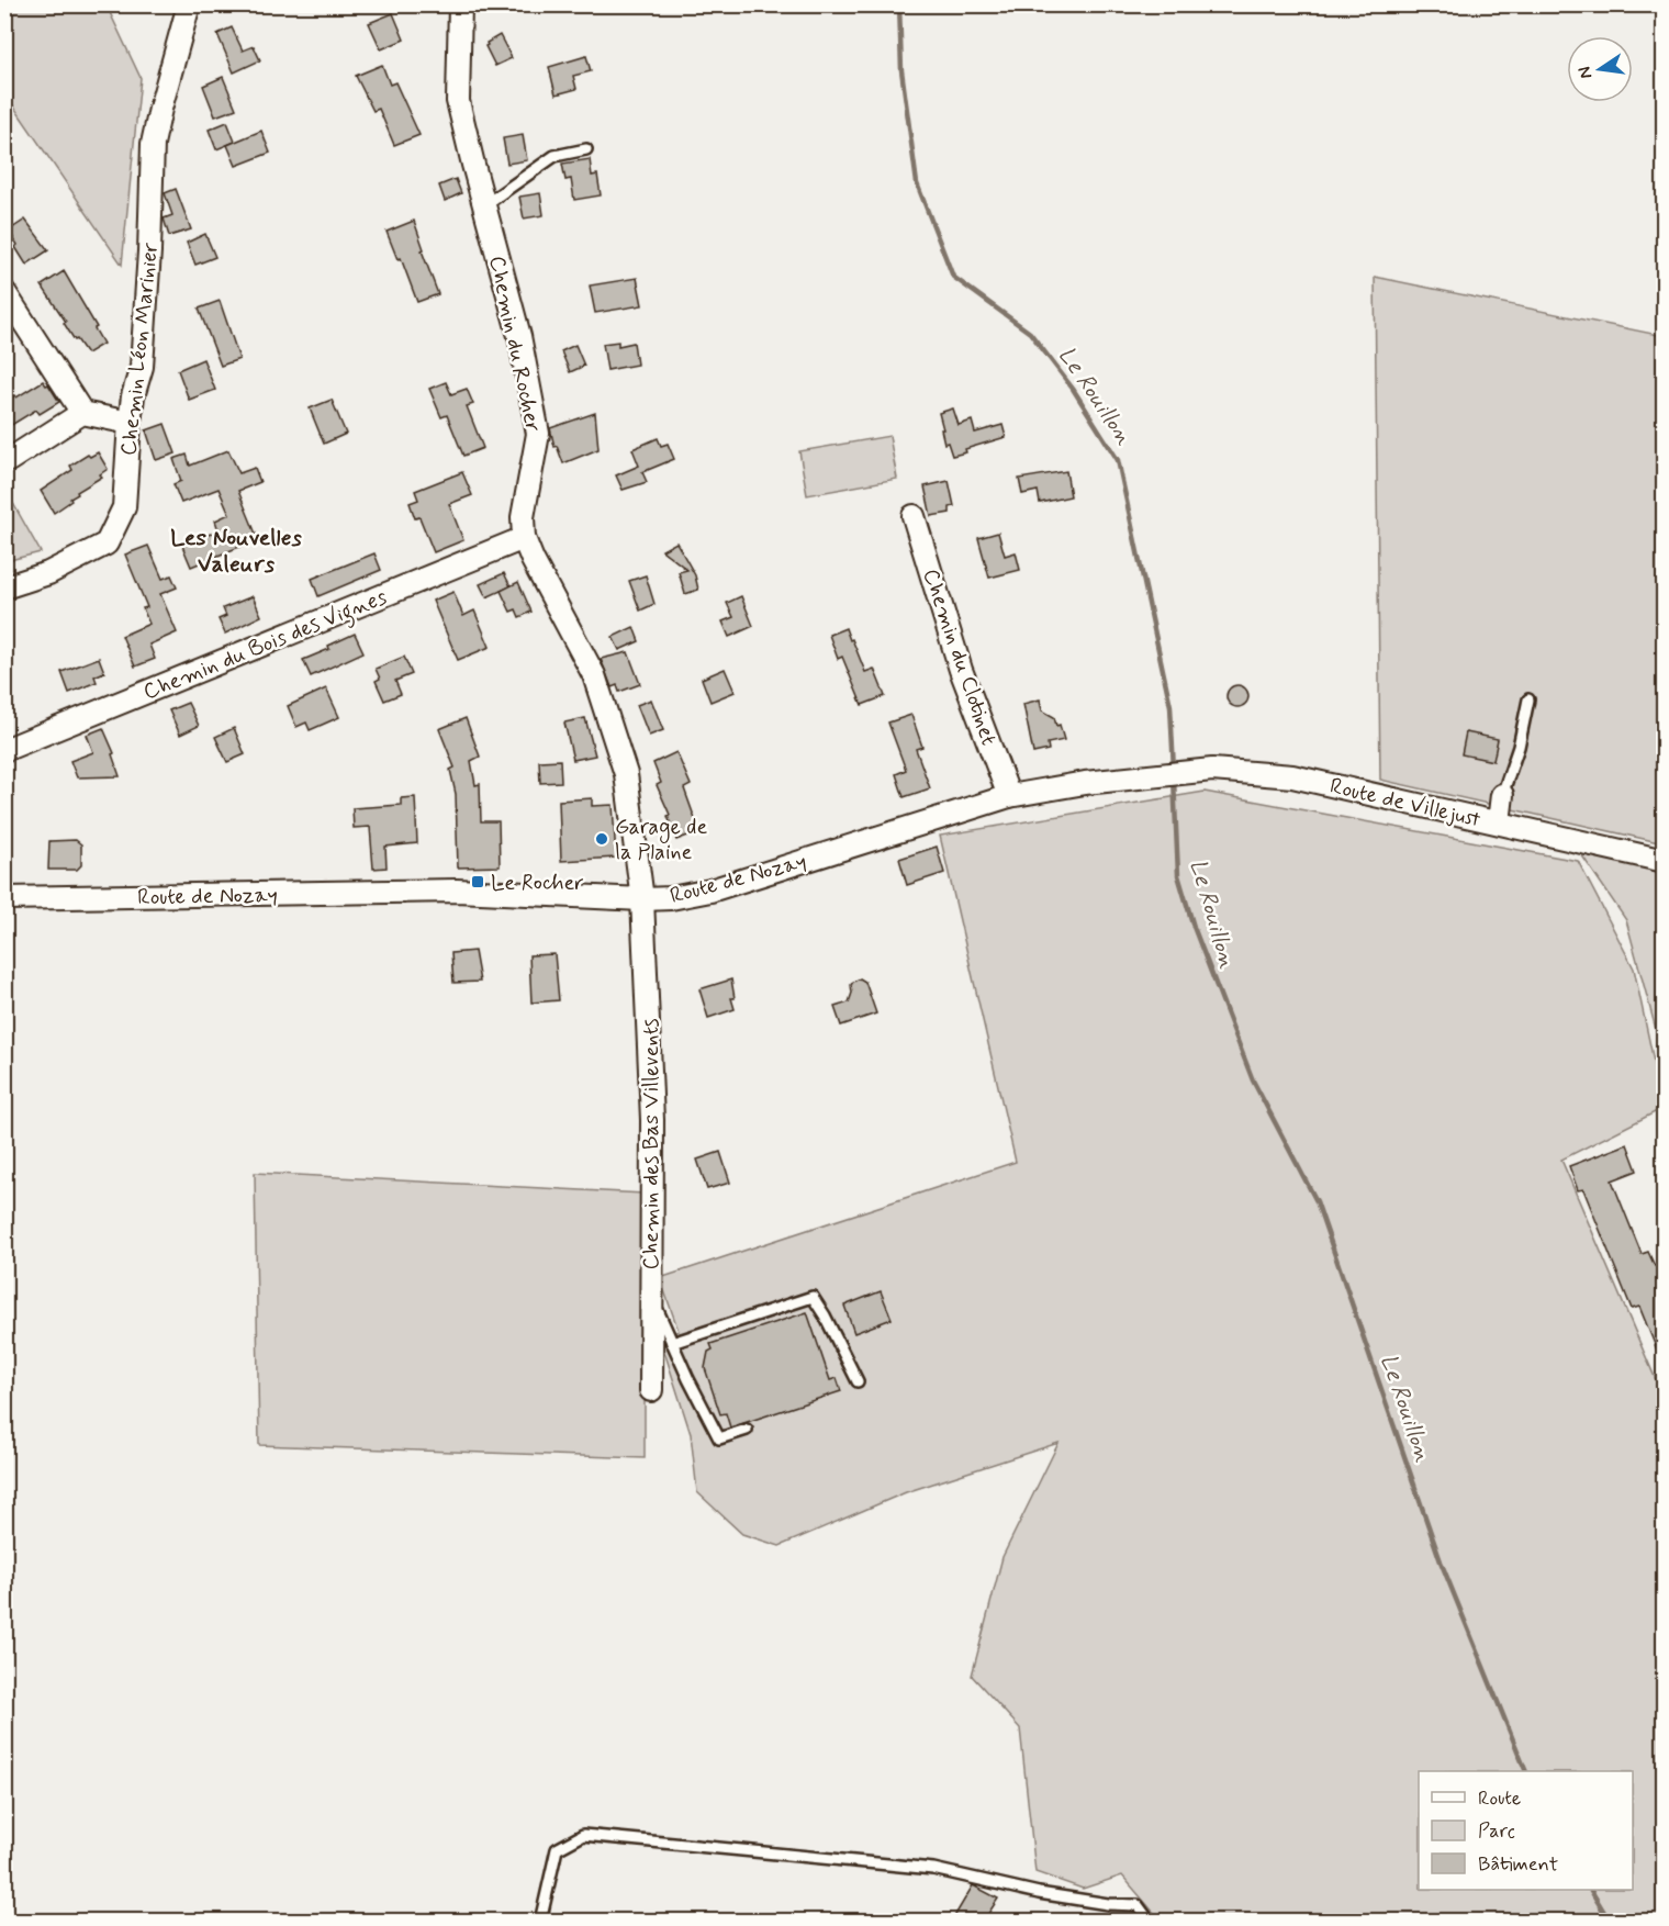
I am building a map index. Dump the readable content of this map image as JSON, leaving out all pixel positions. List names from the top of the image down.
{
  "streets": {
    "street": [
      "Chemin du Rocher",
      "Chemin Léon Marinier",
      "Chemin du Bois des Vignes",
      "Chemin du Clotinet",
      "Route de Villejust",
      "Route de Nozay",
      "Chemin des Bas Villevents"
    ]
  },
  "crossings": [
    ["Chemin du Rocher", "Chemin du Bois des Vignes"],
    ["Chemin du Rocher", "Route de Nozay"],
    ["Chemin du Rocher", "Chemin des Bas Villevents"],
    ["Chemin du Clotinet", "Route de Nozay"],
    ["Route de Villejust", "Route de Nozay"],
    ["Route de Nozay", "Chemin des Bas Villevents"]
  ],
  "districts": ["Les Nouvelles Valeurs"],
  "water": ["Le Rouillon"],
  "places": {
    "other": ["Garage de la Plaine"],
    "transit": ["Le Rocher"]
  },
  "legend": ["Route", "Parc", "Bâtiment"],
  "north": "left"
}
